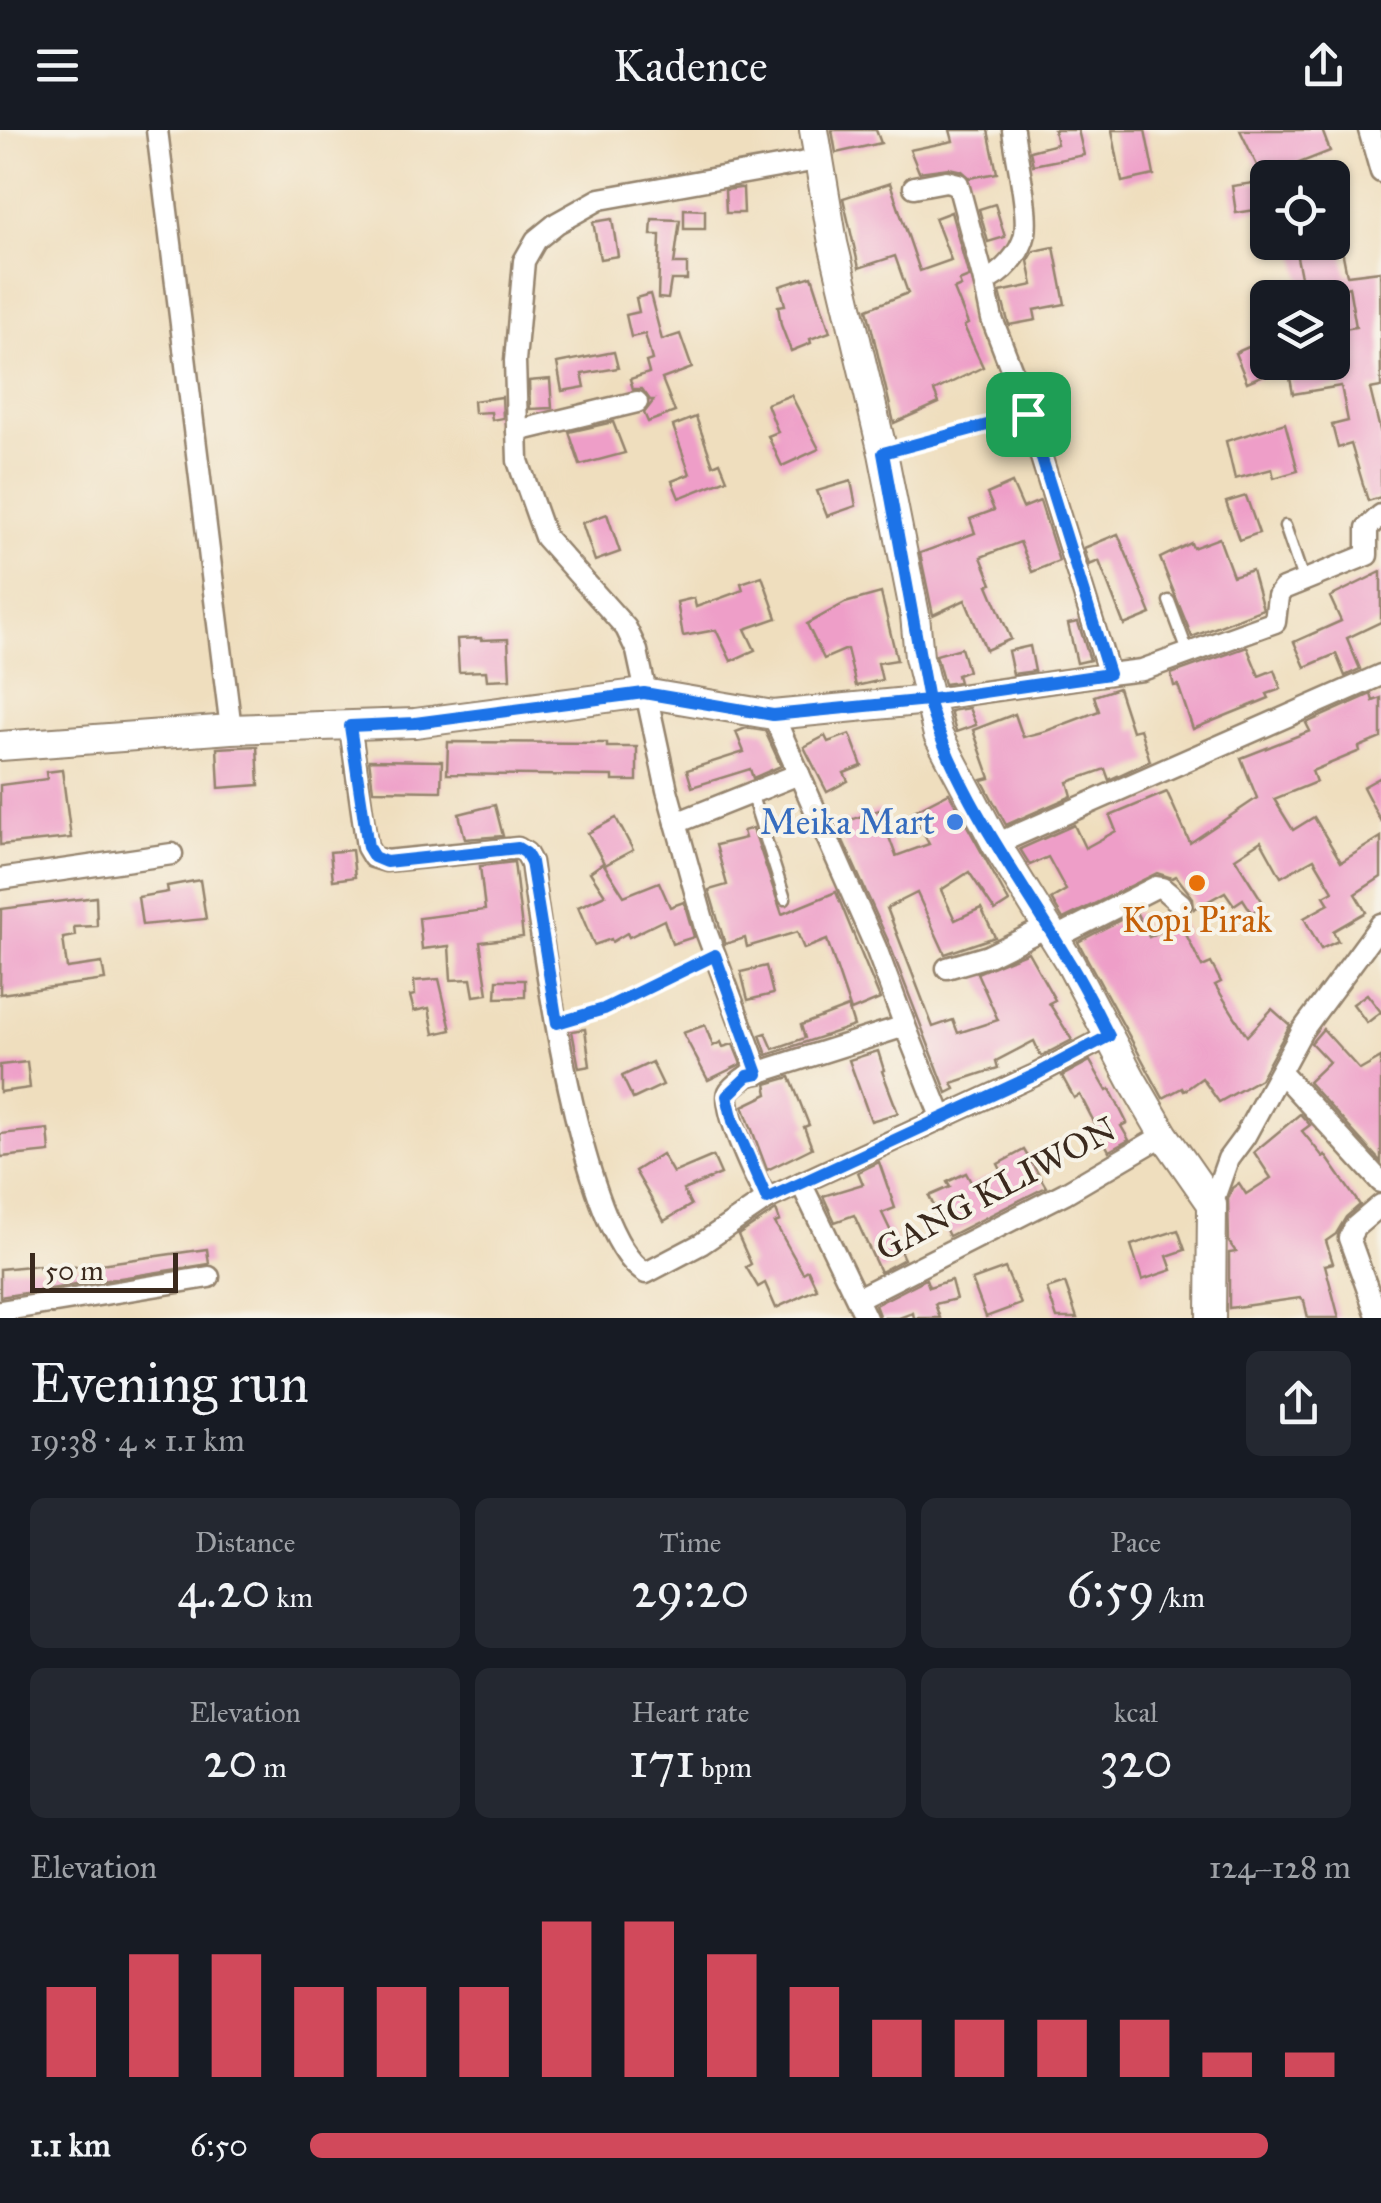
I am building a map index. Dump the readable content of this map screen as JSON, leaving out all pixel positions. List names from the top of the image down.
{
  "streets": {
    "street": ["GANG KLIWON"]
  },
  "places": ["Meika Mart", "Kopi Pirak"],
  "scale_bar": "50 m",
  "page": {
    "header": "Kadence",
    "scale": "50 m",
    "heading": ["Evening run", "19:38 · 4 × 1.1 km"],
    "stats": [
      ["Distance", "4.20 km"],
      ["Time", "29:20"],
      ["Pace", "6:59 /km"],
      ["Elevation", "20 m"],
      ["Heart rate", "171 bpm"],
      ["kcal", "320"]
    ],
    "chart": ["Elevation", "124–128 m"],
    "list": [
      {
        "name": "1.1 km",
        "note": "6:50"
      }
    ]
  }
}
